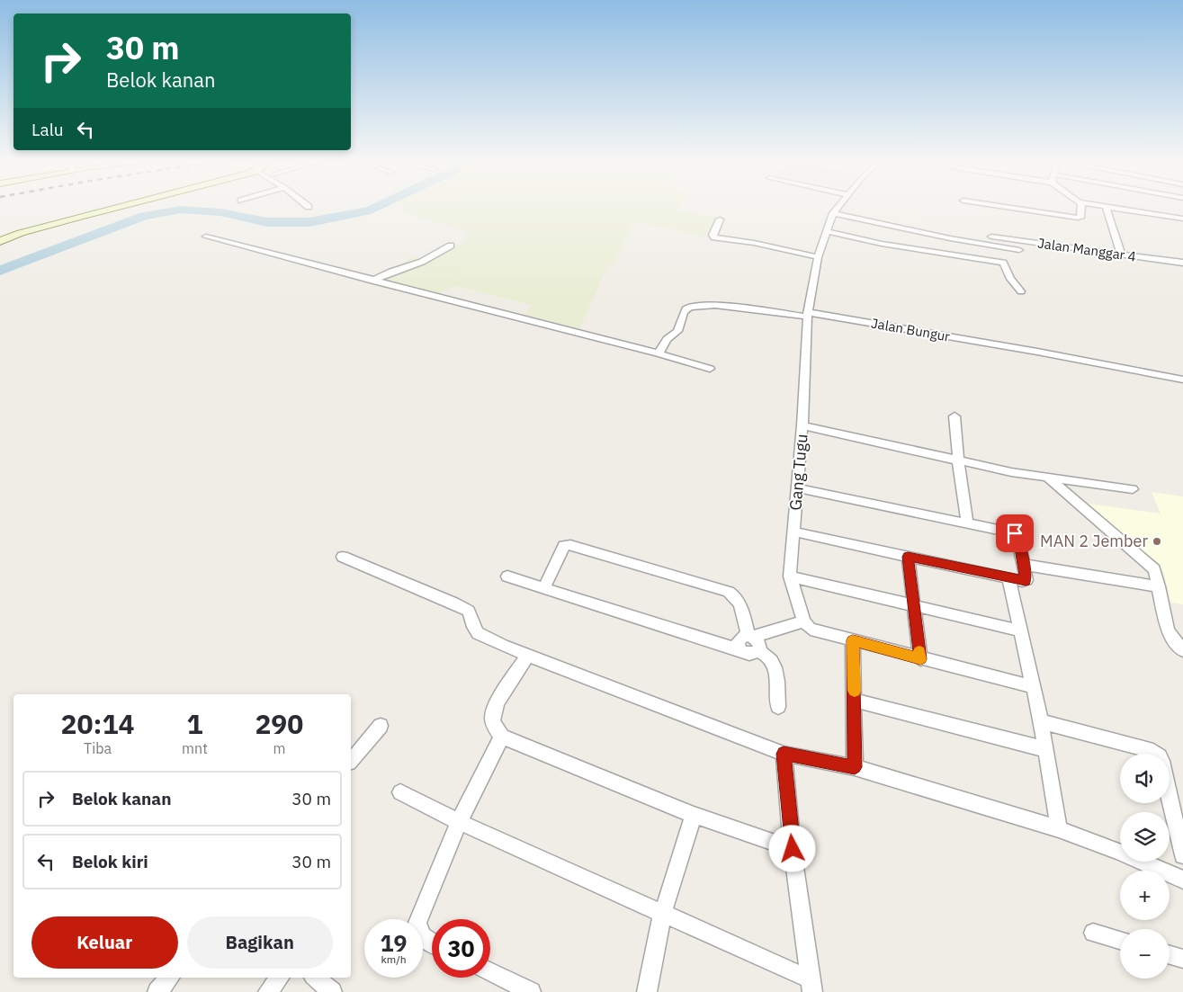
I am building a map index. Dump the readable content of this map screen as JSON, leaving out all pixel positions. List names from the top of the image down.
{
  "streets": {
    "street": ["Jalan Manggar 4", "Jalan Bungur", "Gang Tugu"]
  },
  "crossings": [
    ["Jalan Bungur", "Gang Tugu"]
  ],
  "places": ["MAN 2 Jember"],
  "page": {
    "turn": ["30 m", "Belok kanan"],
    "then": "Lalu",
    "eta": [
      "20:14",
      "Tiba",
      "1",
      "mnt",
      "290",
      "m"
    ],
    "map_buttons": ["+", "−"],
    "list": [
      {
        "name": "Belok kanan",
        "value": "30 m"
      },
      {
        "name": "Belok kiri",
        "value": "30 m"
      }
    ],
    "buttons": ["Keluar", "Bagikan"],
    "speed": "19 km/h",
    "limit": "30"
  }
}
